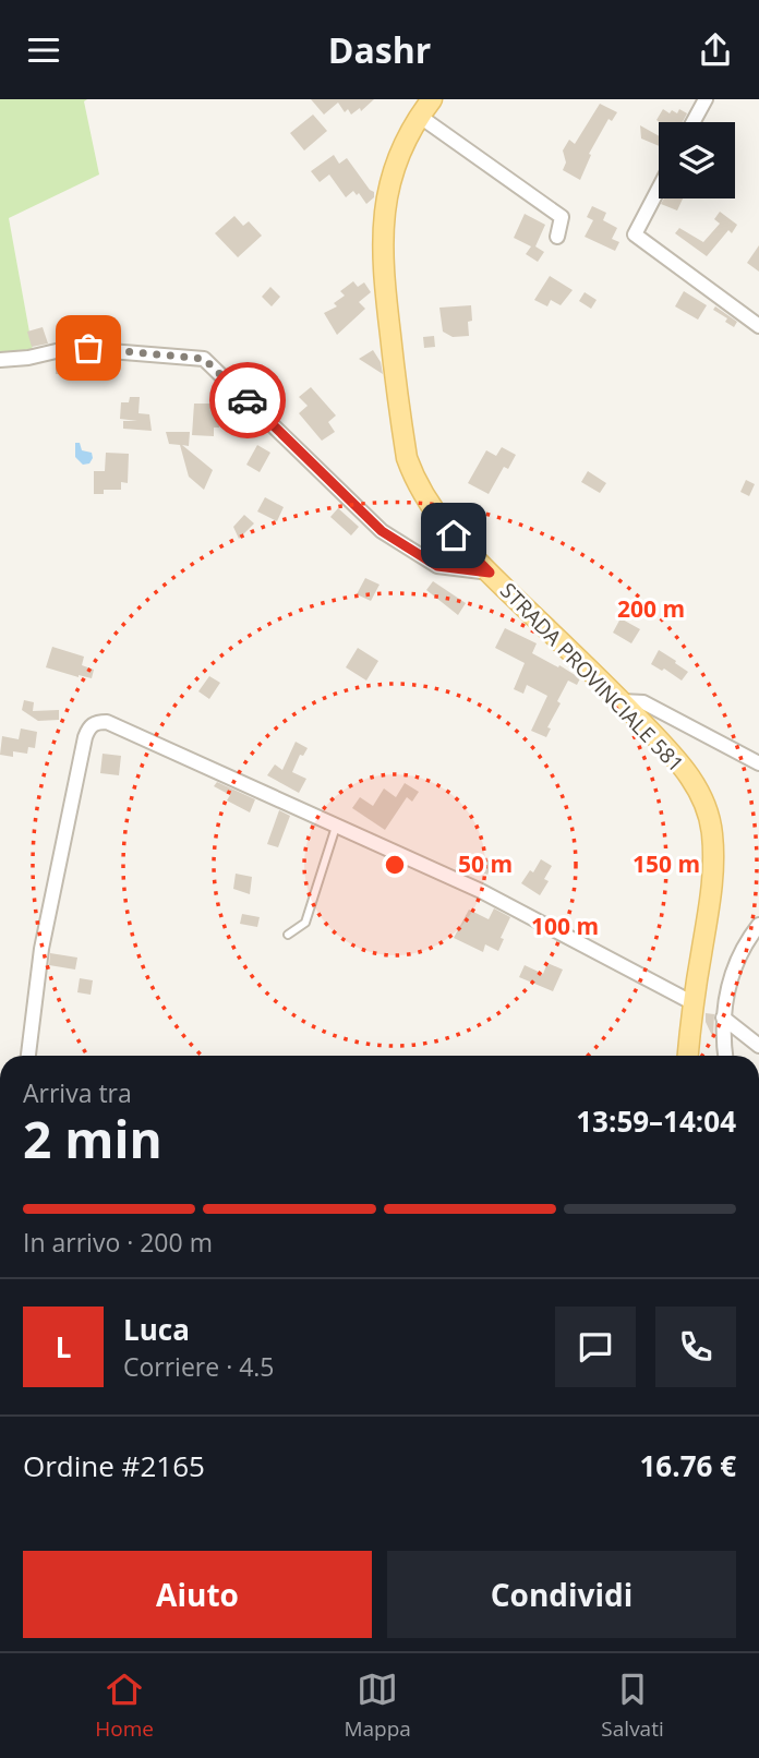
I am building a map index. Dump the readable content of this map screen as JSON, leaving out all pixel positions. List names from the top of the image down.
{
  "streets": {
    "main road": ["STRADA PROVINCIALE 581"]
  },
  "page": {
    "header": "Dashr",
    "heading": ["2 min", "Arriva tra", "13:59–14:04"],
    "panel": [
      "Luca",
      "Corriere · 4.5",
      "Ordine #2165",
      "16.76 €"
    ],
    "bar": "In arrivo · 200 m",
    "round": "L",
    "buttons": ["Aiuto", "Condividi"],
    "tabs": ["Home", "Mappa", "Salvati"]
  },
  "rings": [
    "200 m",
    "50 m",
    "150 m",
    "100 m"
  ]
}
